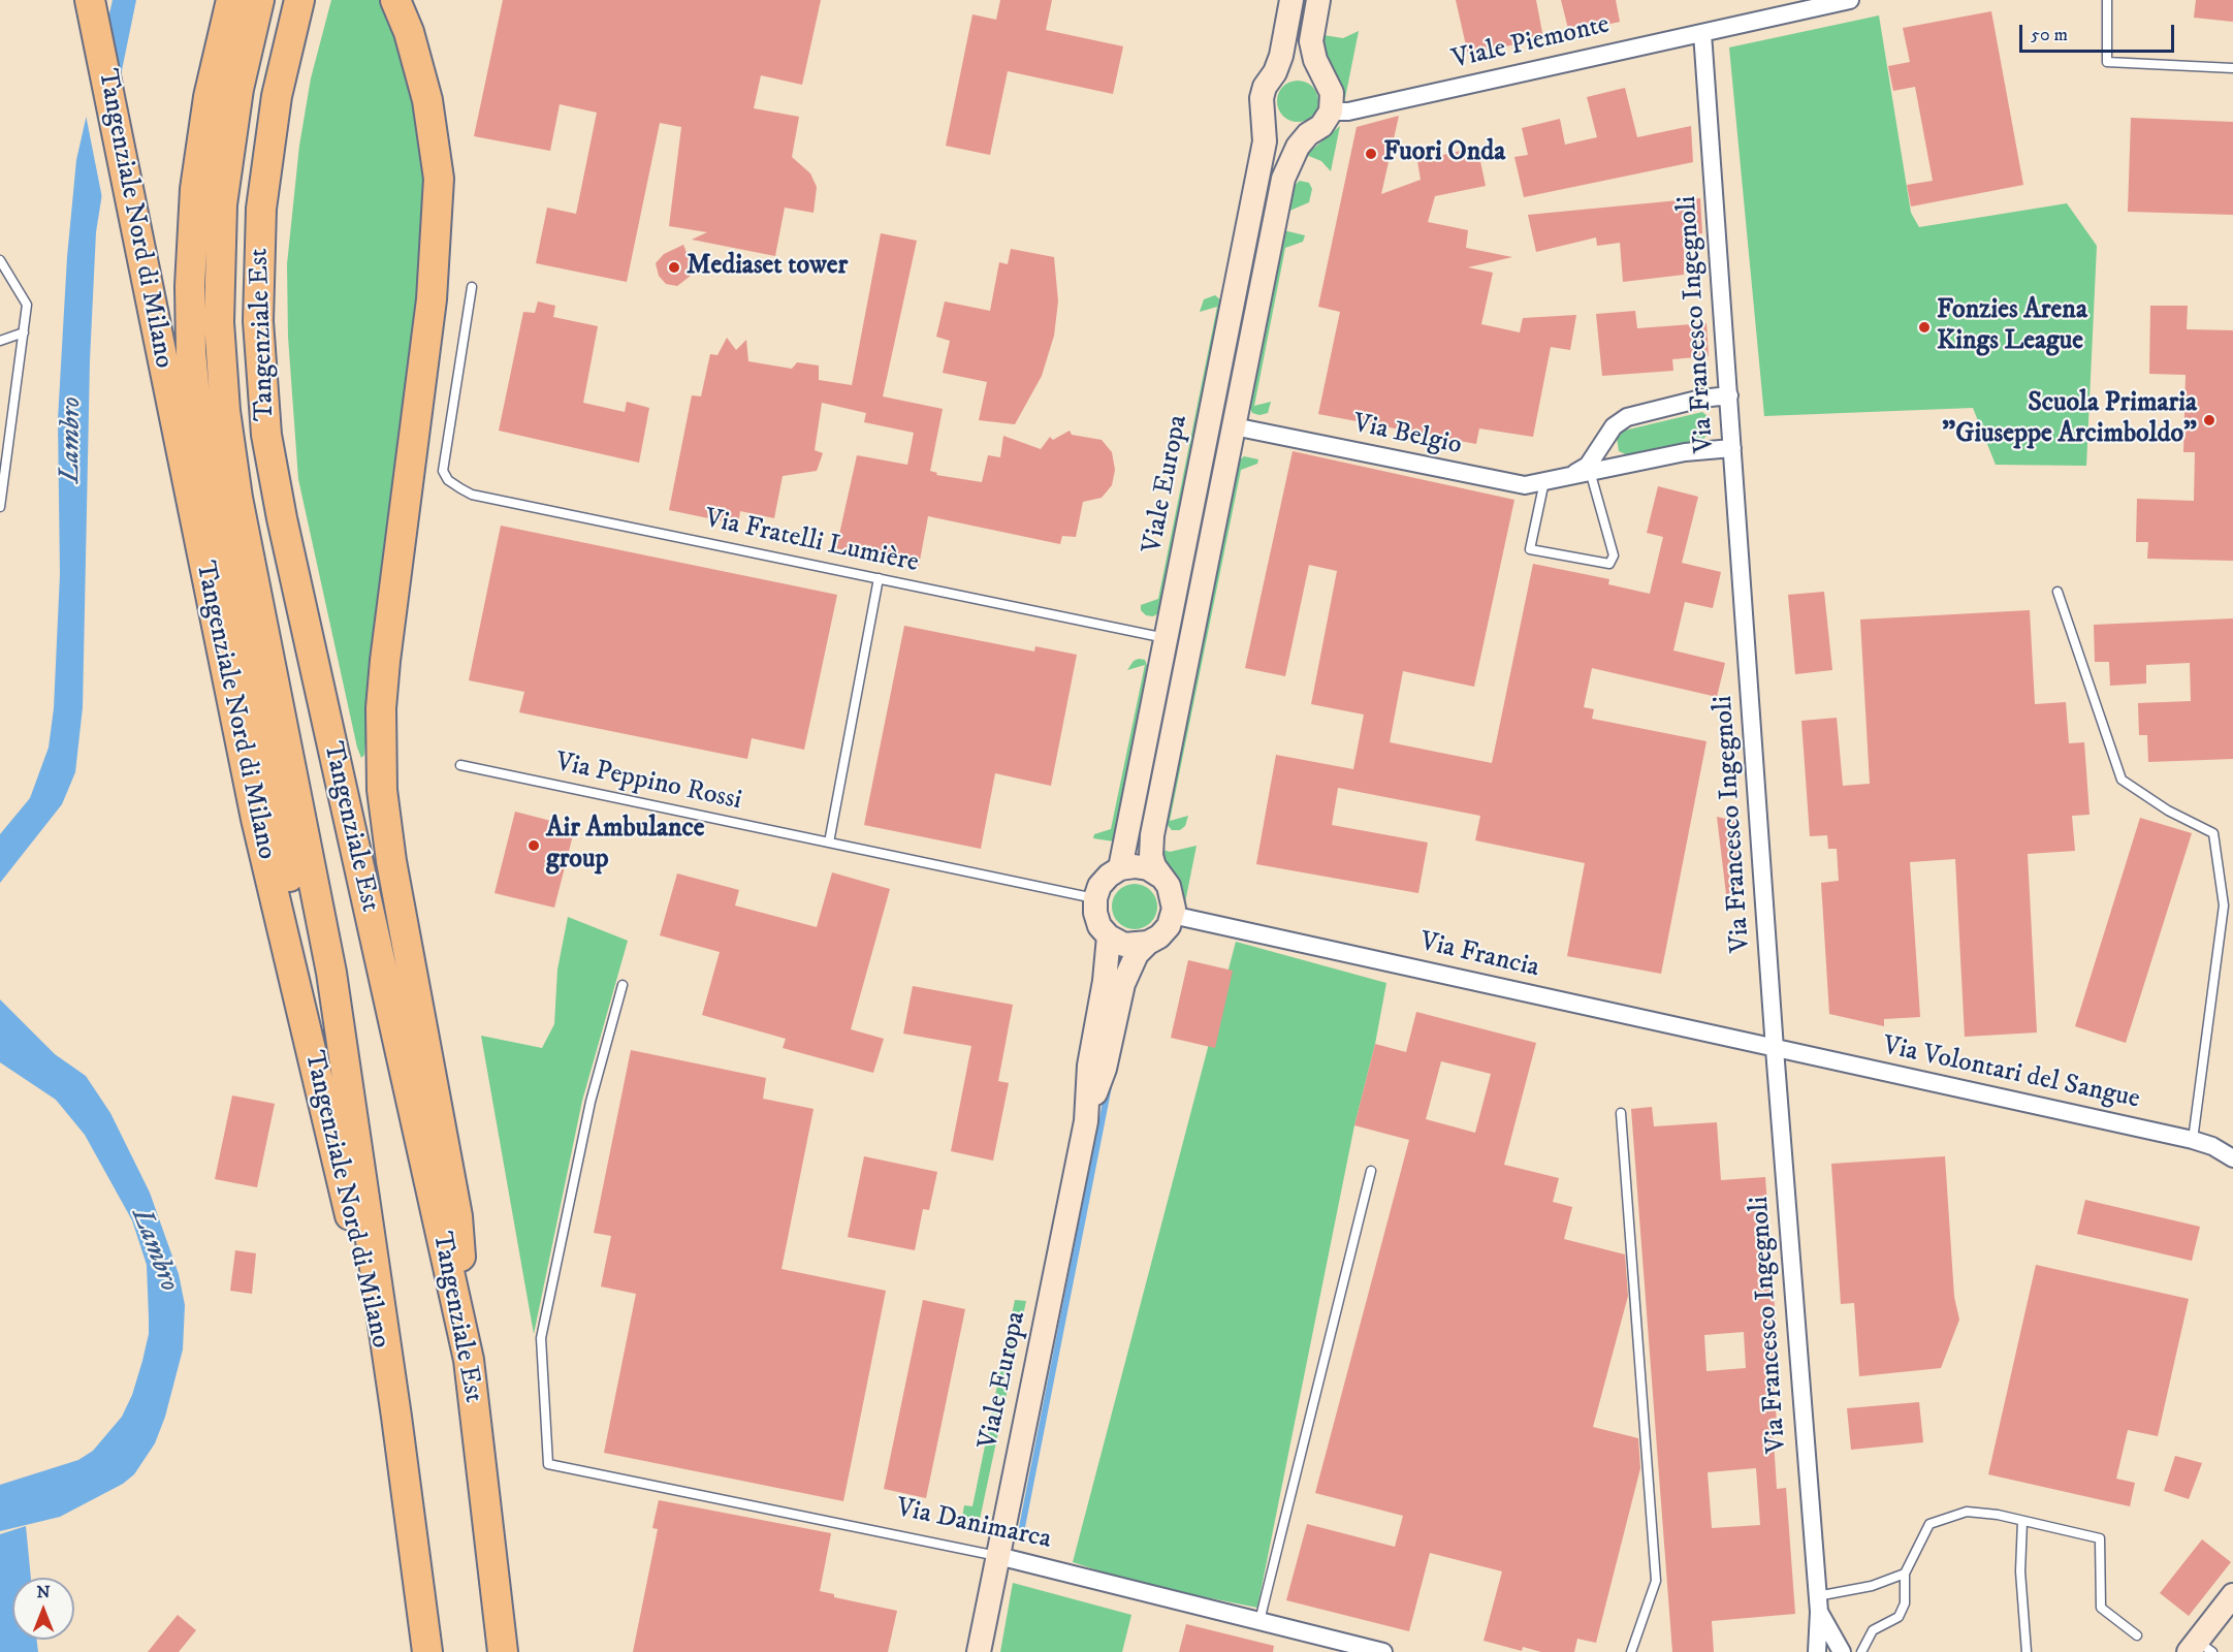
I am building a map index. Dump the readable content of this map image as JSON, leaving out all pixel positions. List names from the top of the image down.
{
  "streets": {
    "highway": ["Tangenziale Nord di Milano", "Tangenziale Est"],
    "street": [
      "Viale Piemonte",
      "Via Francesco Ingegnoli",
      "Via Belgio",
      "Viale Europa",
      "Via Francia",
      "Via Volontari del Sangue",
      "Via Danimarca"
    ],
    "lane": ["Via Fratelli Lumière", "Via Peppino Rossi"]
  },
  "crossings": [
    ["Viale Piemonte", "Via Francesco Ingegnoli"],
    ["Viale Piemonte", "Viale Europa"],
    ["Tangenziale Nord di Milano", "Tangenziale Est"],
    ["Via Francesco Ingegnoli", "Via Belgio"],
    ["Via Francesco Ingegnoli", "Via Francia"],
    ["Via Francesco Ingegnoli", "Via Volontari del Sangue"],
    ["Via Belgio", "Viale Europa"],
    ["Viale Europa", "Via Fratelli Lumière"],
    ["Viale Europa", "Via Peppino Rossi"],
    ["Viale Europa", "Via Francia"],
    ["Viale Europa", "Via Danimarca"],
    ["Via Peppino Rossi", "Via Francia"],
    ["Via Francia", "Via Volontari del Sangue"]
  ],
  "water": ["Lambro"],
  "places": [
    "Fuori Onda",
    "Mediaset tower",
    "Fonzies Arena Kings League",
    "Scuola Primaria \"Giuseppe Arcimboldo\"",
    "Air Ambulance group"
  ],
  "scale_bar": "50 m",
  "north": "top"
}
